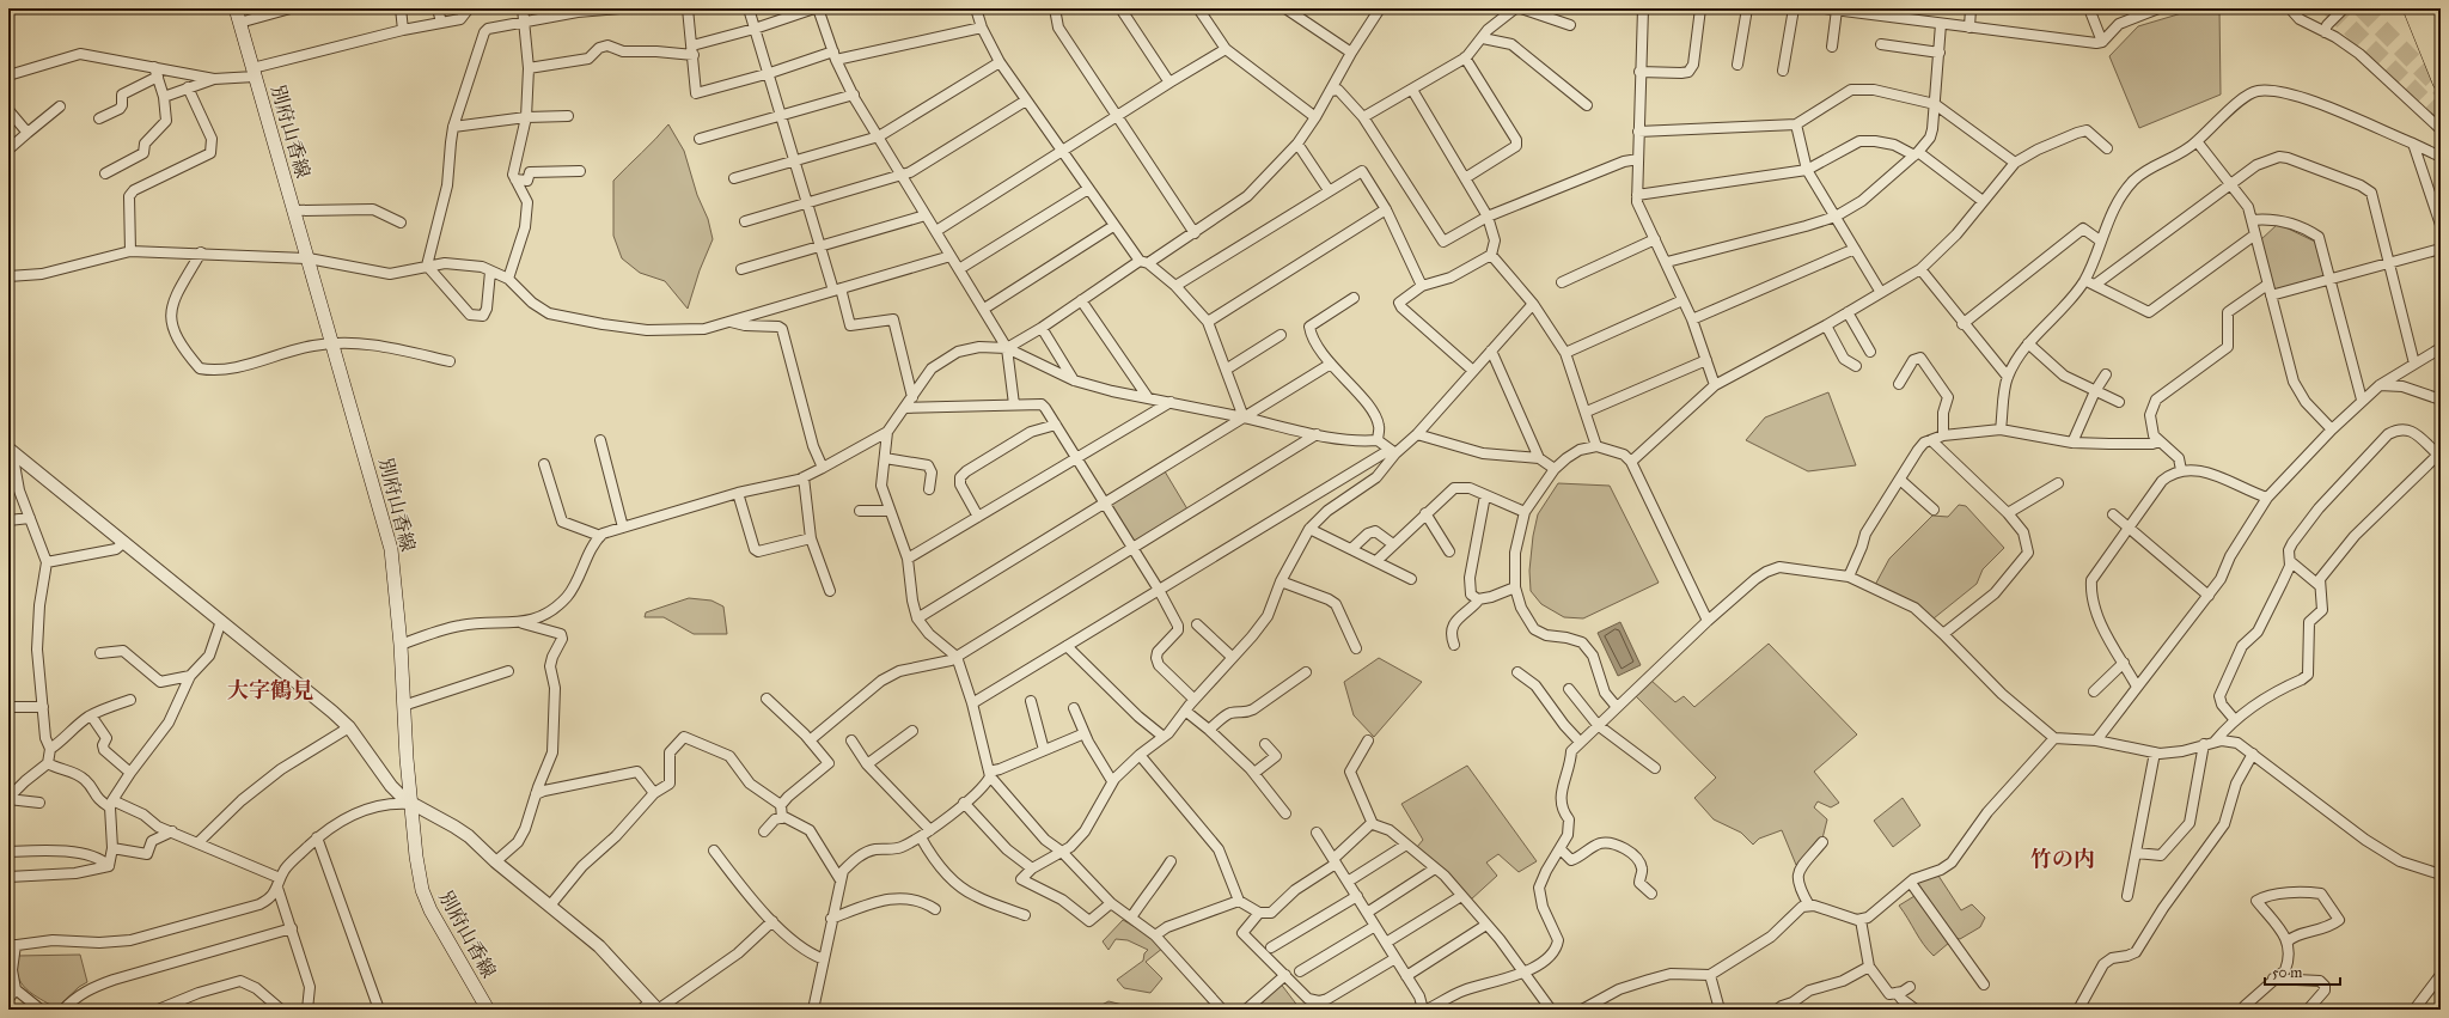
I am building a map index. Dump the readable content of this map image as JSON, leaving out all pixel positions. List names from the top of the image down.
{
  "streets": {
    "main road": ["別府山香線"]
  },
  "districts": ["大字鶴見", "竹の内"],
  "scale_bar": "50 m"
}
